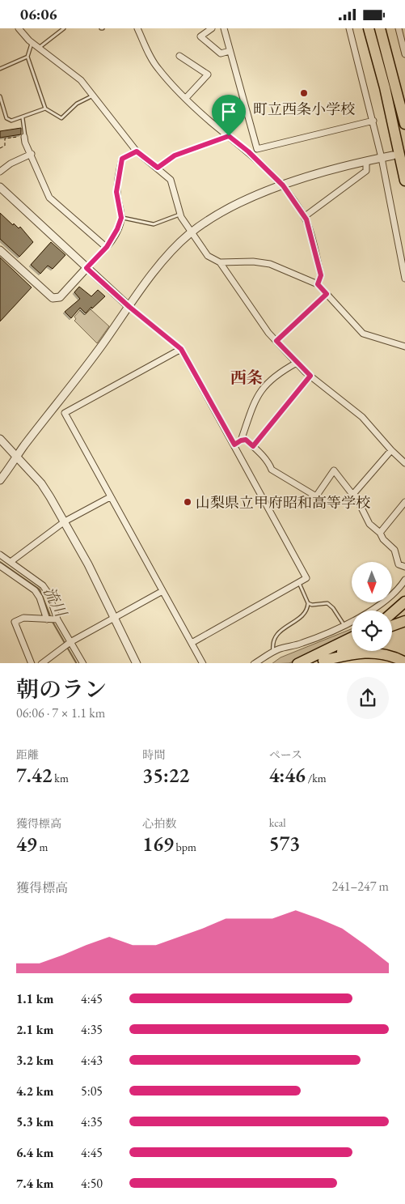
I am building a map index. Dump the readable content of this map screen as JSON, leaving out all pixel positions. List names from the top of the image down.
{
  "districts": ["西条"],
  "water": ["流川"],
  "places": ["町立西条小学校", "山梨県立甲府昭和高等学校"],
  "north": "bottom",
  "page": {
    "status": "06:06",
    "heading": ["朝のラン", "06:06 · 7 × 1.1 km"],
    "stats": [
      ["距離", "7.42 km"],
      ["時間", "35:22"],
      ["ペース", "4:46 /km"],
      ["獲得標高", "49 m"],
      ["心拍数", "169 bpm"],
      ["kcal", "573"]
    ],
    "chart": ["獲得標高", "241–247 m"],
    "list": [
      {
        "name": "1.1 km",
        "note": "4:45"
      },
      {
        "name": "2.1 km",
        "note": "4:35"
      },
      {
        "name": "3.2 km",
        "note": "4:43"
      },
      {
        "name": "4.2 km",
        "note": "5:05"
      },
      {
        "name": "5.3 km",
        "note": "4:35"
      },
      {
        "name": "6.4 km",
        "note": "4:45"
      },
      {
        "name": "7.4 km",
        "note": "4:50"
      }
    ]
  }
}
